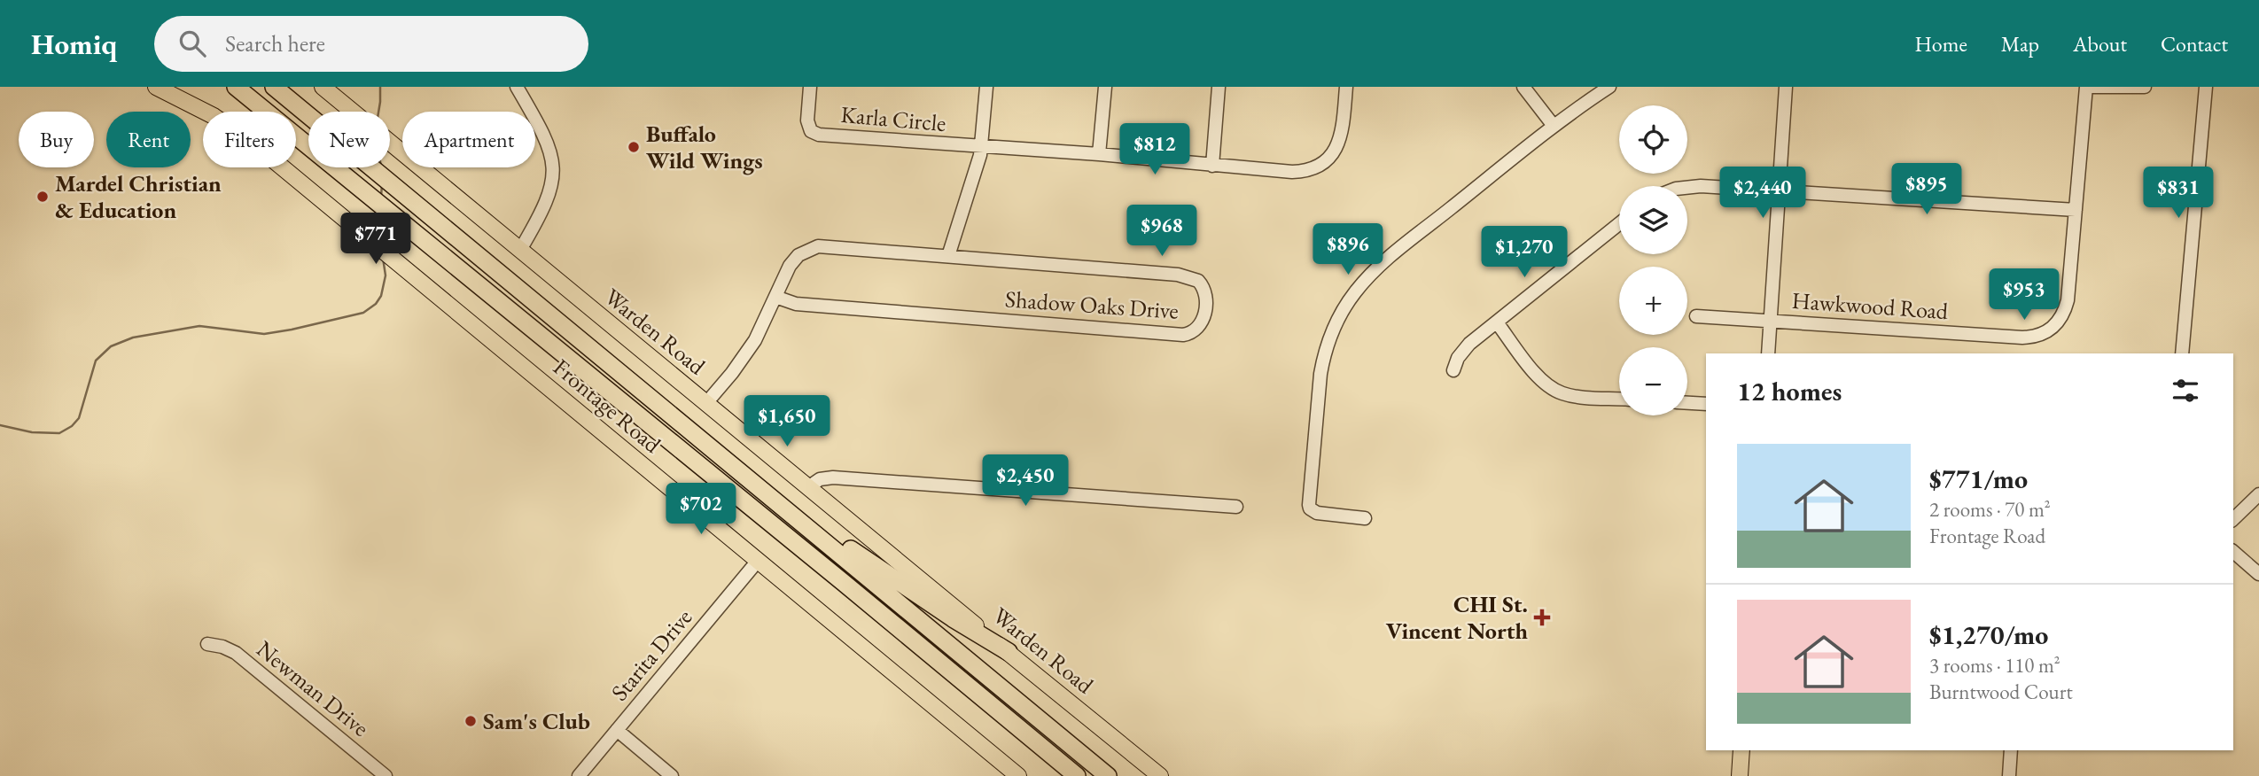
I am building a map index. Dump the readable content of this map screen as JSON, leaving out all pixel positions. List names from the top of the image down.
{
  "streets": {
    "main road": ["Warden Road", "Frontage Road"],
    "street": [
      "Karla Circle",
      "Shadow Oaks Drive",
      "Hawkwood Road",
      "Starita Drive",
      "Newman Drive"
    ]
  },
  "crossings": [
    ["Shadow Oaks Drive", "Warden Road"],
    ["Frontage Road", "Starita Drive"]
  ],
  "places": {
    "other": ["Buffalo Wild Wings", "Mardel Christian & Education", "Sam's Club"],
    "health": ["CHI St. Vincent North"]
  },
  "page": {
    "header": "Homiq",
    "search": "Search here",
    "nav": [
      "Home",
      "Map",
      "About",
      "Contact"
    ],
    "map_buttons": ["+", "−"],
    "chip": [
      "Buy",
      "Rent",
      "Filters",
      "New",
      "Apartment"
    ],
    "price": [
      "$812",
      "$895",
      "$2,440",
      "$831",
      "$968",
      "$771",
      "$896",
      "$1,270",
      "$953",
      "$1,650",
      "$2,450",
      "$702"
    ],
    "heading": "12 homes",
    "list": [
      {
        "name": "$771/mo",
        "note": "2 rooms · 70 m² · Frontage Road"
      },
      {
        "name": "$1,270/mo",
        "note": "3 rooms · 110 m² · Burntwood Court"
      }
    ]
  }
}
